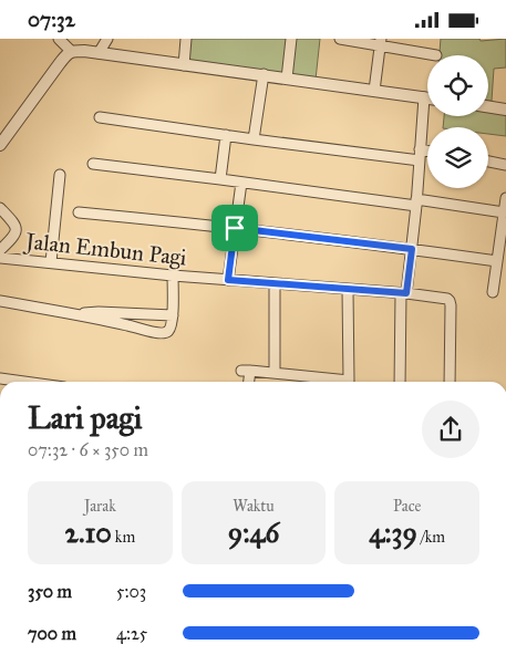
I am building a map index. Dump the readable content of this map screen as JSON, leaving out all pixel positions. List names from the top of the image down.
{
  "streets": {
    "street": ["Jalan Embun Pagi"]
  },
  "page": {
    "status": "07:32",
    "heading": ["Lari pagi", "07:32 · 6 × 350 m"],
    "stats": [
      ["Jarak", "2.10 km"],
      ["Waktu", "9:46"],
      ["Pace", "4:39 /km"]
    ],
    "list": [
      {
        "name": "350 m",
        "note": "5:03"
      },
      {
        "name": "700 m",
        "note": "4:25"
      }
    ]
  }
}
